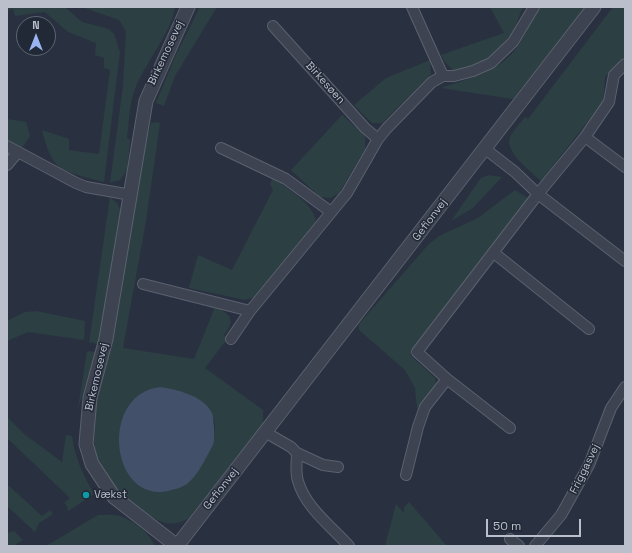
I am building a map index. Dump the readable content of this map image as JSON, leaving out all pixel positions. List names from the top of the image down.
{
  "streets": {
    "street": [
      "Birkemosevej",
      "Birkesøen",
      "Gefionvej",
      "Friggasvej"
    ]
  },
  "crossings": [
    ["Birkemosevej", "Gefionvej"]
  ],
  "places": ["Vækst"],
  "scale_bar": "50 m",
  "north": "top"
}
